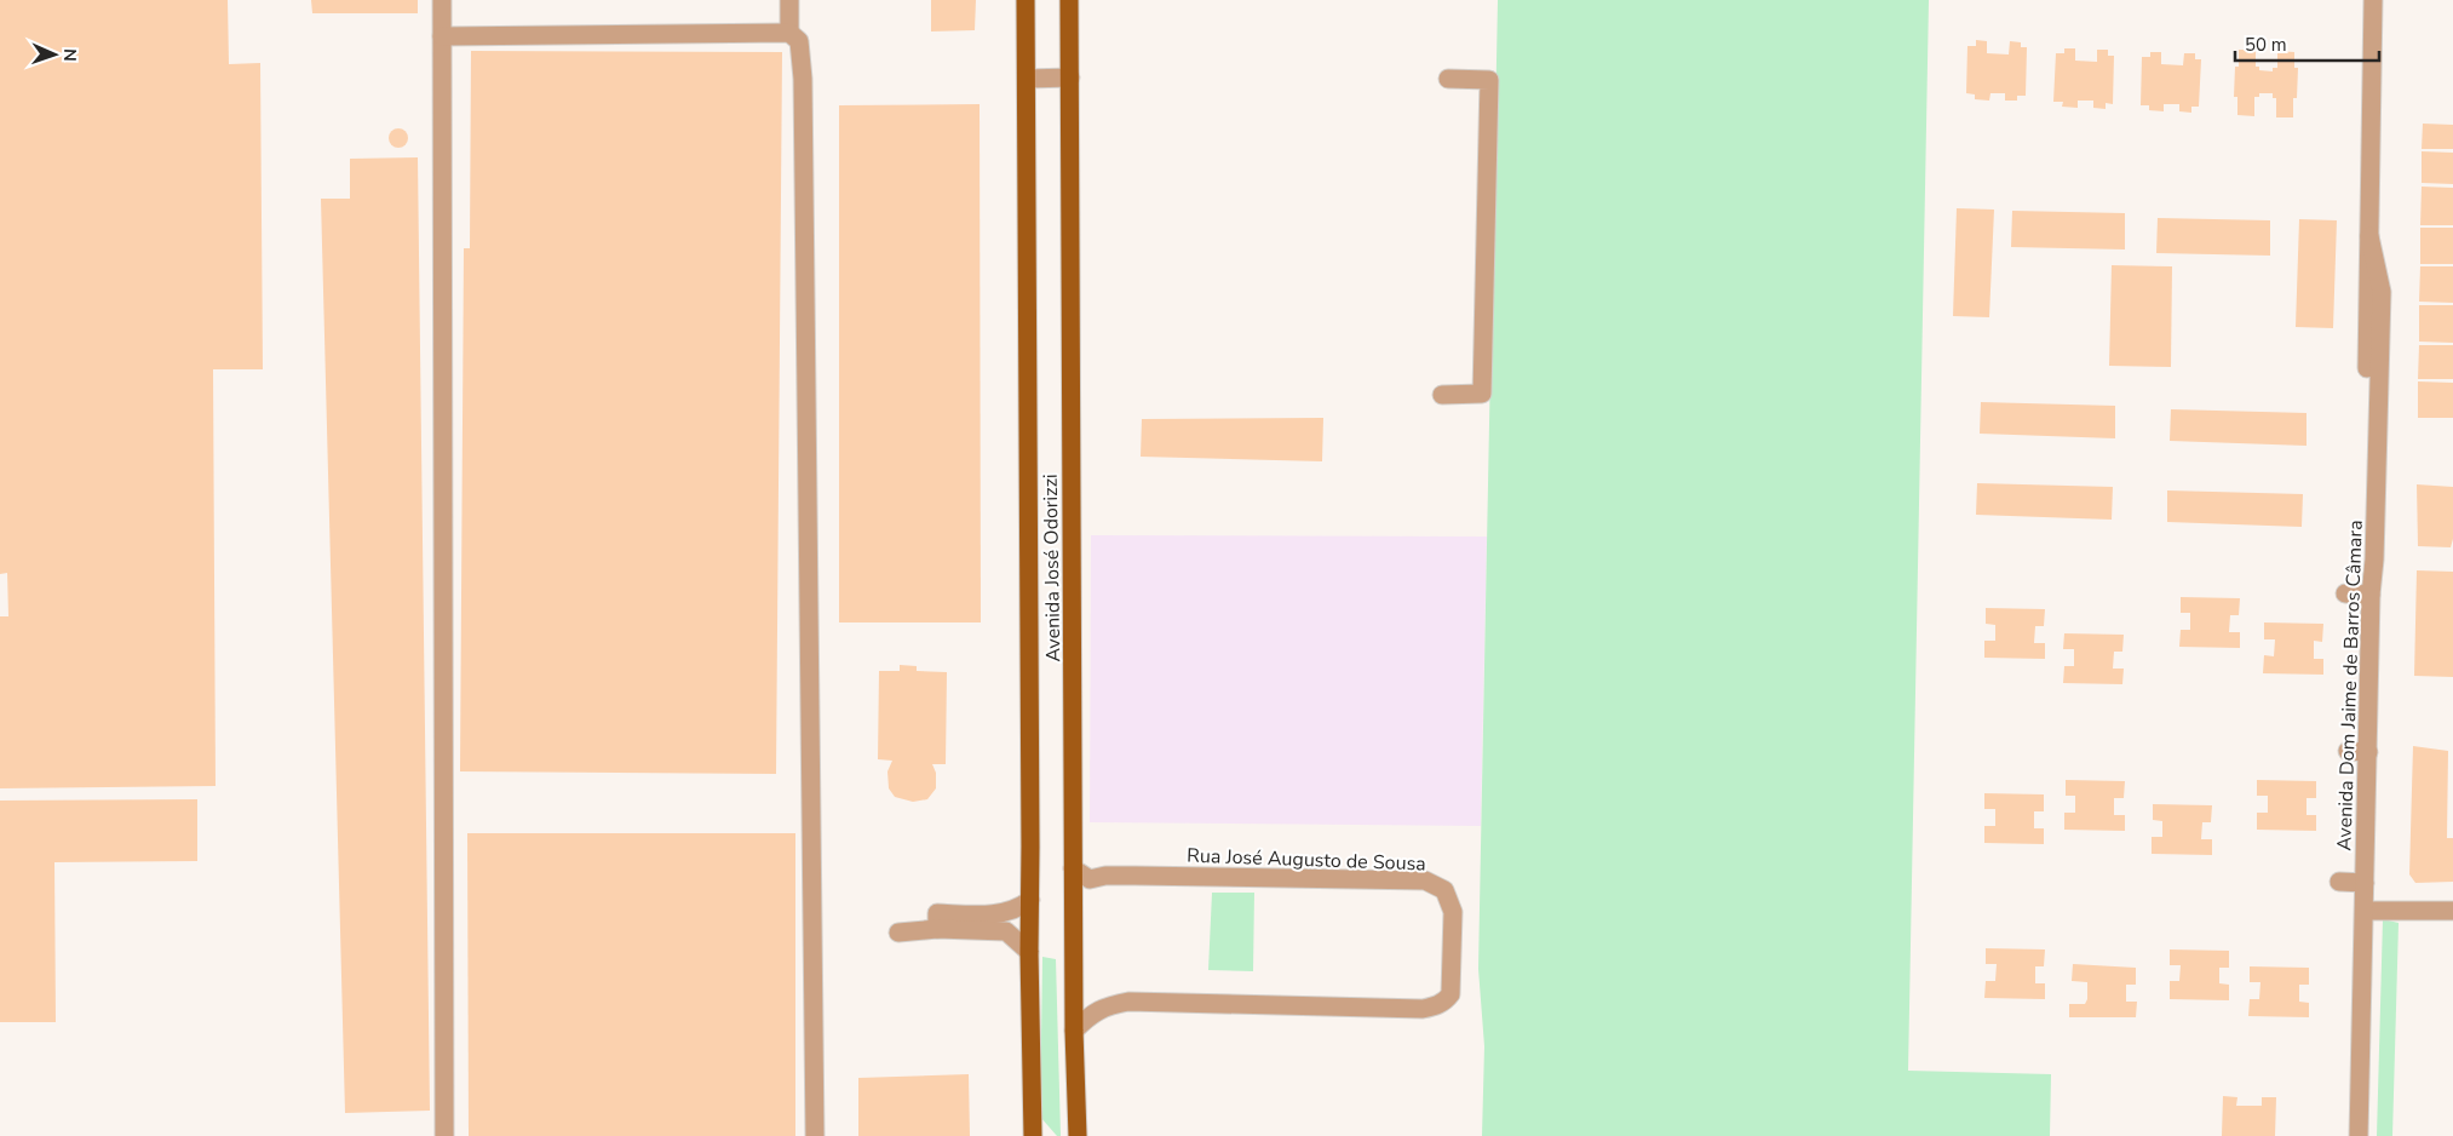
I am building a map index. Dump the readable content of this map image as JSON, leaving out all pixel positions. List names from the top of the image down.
{
  "streets": {
    "main road": ["Avenida José Odorizzi"],
    "street": ["Avenida Dom Jaime de Barros Câmara", "Rua José Augusto de Sousa"]
  },
  "crossings": [
    ["Avenida José Odorizzi", "Rua José Augusto de Sousa"]
  ],
  "scale_bar": "50 m",
  "north": "right"
}
